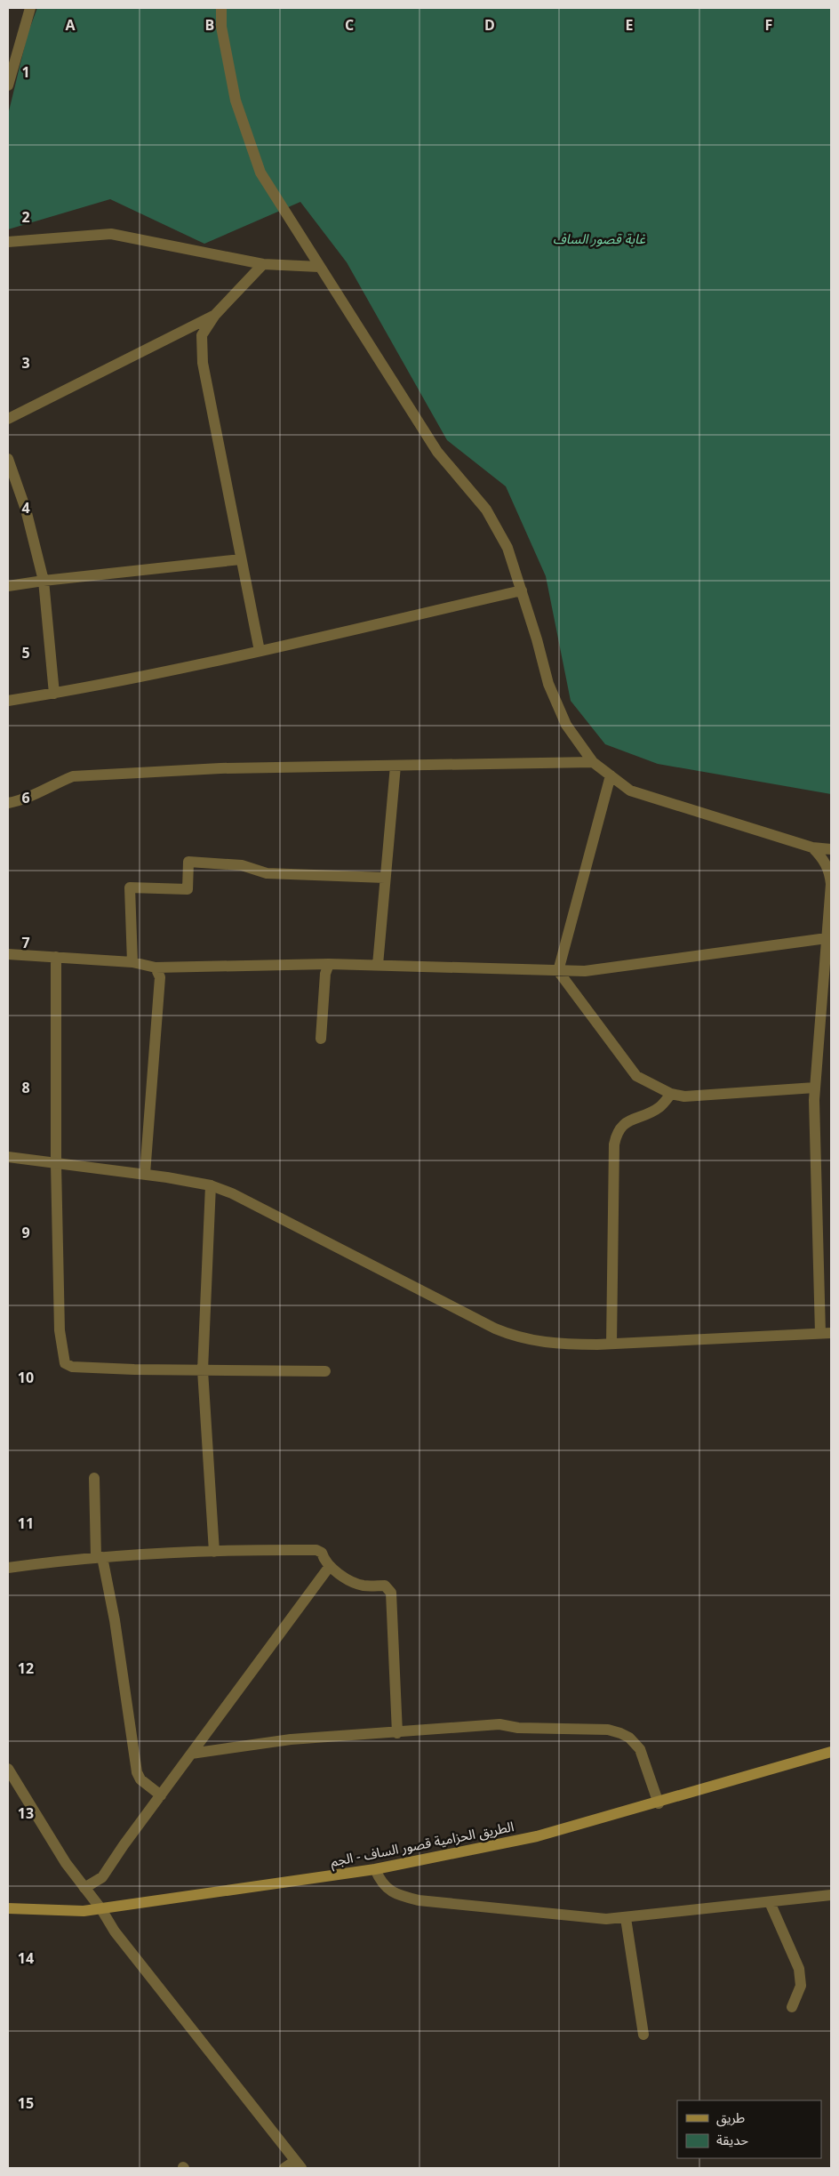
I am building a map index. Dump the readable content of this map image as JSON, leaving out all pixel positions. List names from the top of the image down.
{
  "streets": {
    "main road": ["الطريق الحزامية قصور الساف - الجم"]
  },
  "parks": ["غابة قصور الساف"],
  "legend": ["طريق", "حديقة"],
  "grid": {
    "columns": [
      "A",
      "B",
      "C",
      "D",
      "E",
      "F"
    ],
    "rows": [
      "1",
      "2",
      "3",
      "4",
      "5",
      "6",
      "7",
      "8",
      "9",
      "10",
      "11",
      "12",
      "13",
      "14",
      "15"
    ]
  }
}
